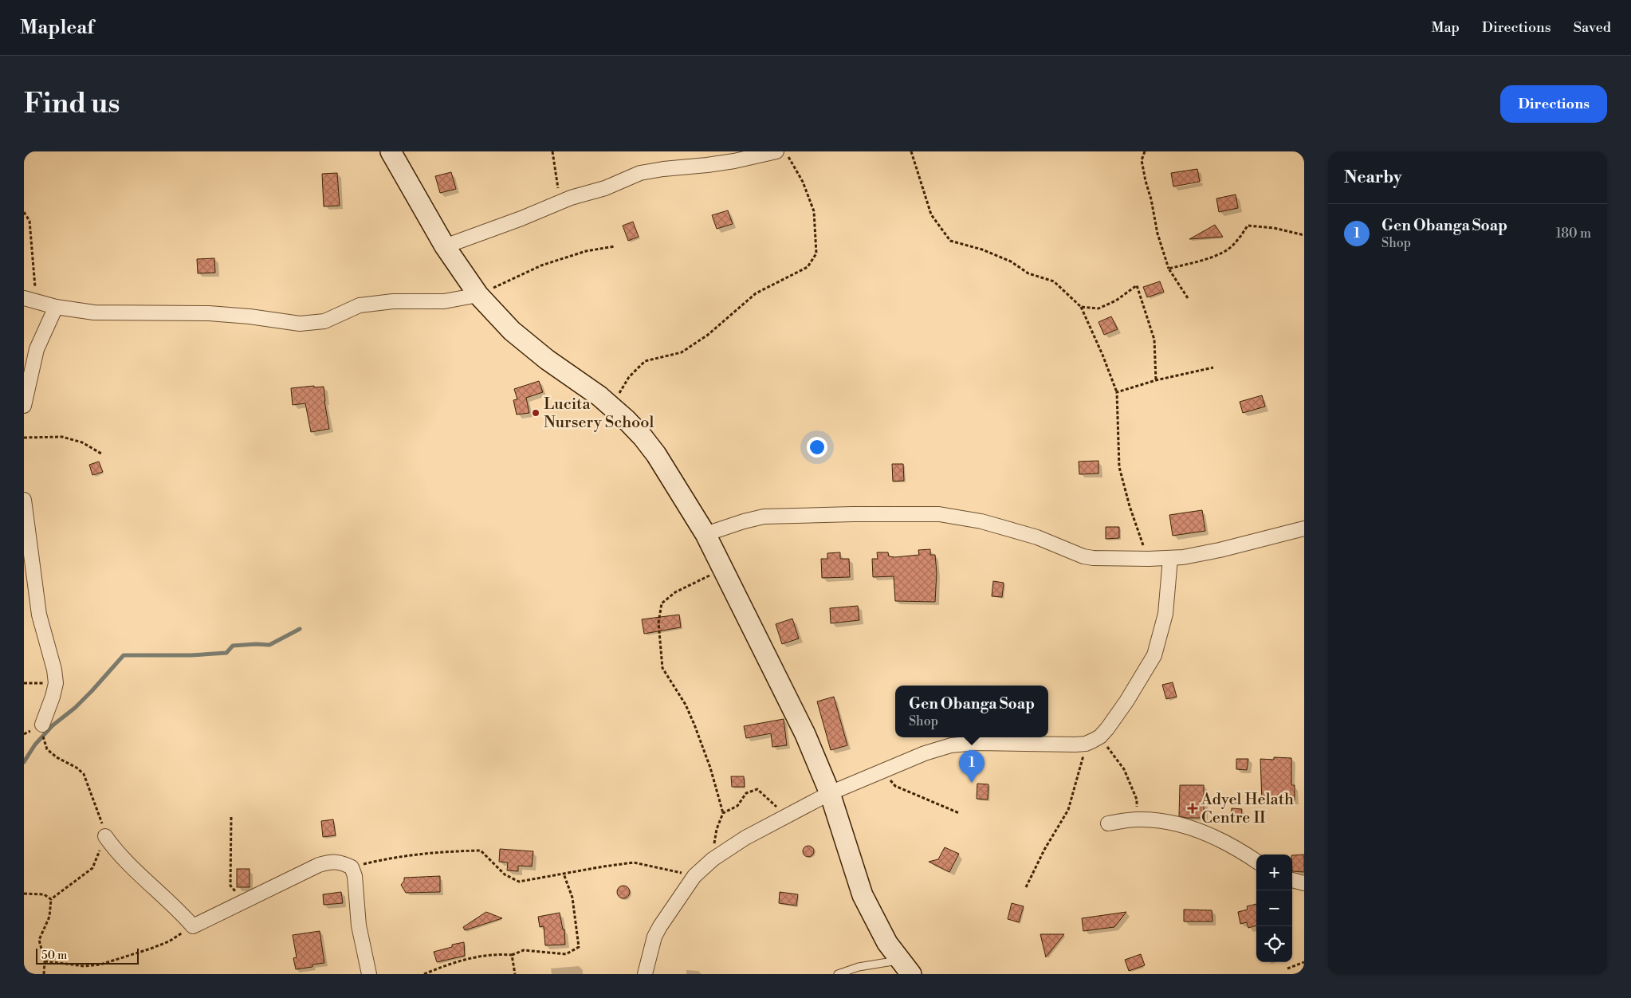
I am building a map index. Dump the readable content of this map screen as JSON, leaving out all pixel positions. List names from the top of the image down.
{
  "places": {
    "other": ["Lucita Nursery School"],
    "health": ["Adyel Helath Centre II"]
  },
  "scale_bar": "50 m",
  "page": {
    "header": "Mapleaf",
    "nav": ["Map", "Directions", "Saved"],
    "buttons": "Directions",
    "title": "Find us",
    "heading": "Nearby",
    "list": [
      {
        "mark": "1",
        "name": "Gen Obanga Soap",
        "note": "Shop",
        "value": "180 m"
      }
    ],
    "popup": ["Gen Obanga Soap", "Shop"],
    "pins": "1",
    "map_buttons": ["+", "−"],
    "scale": "50 m"
  }
}
